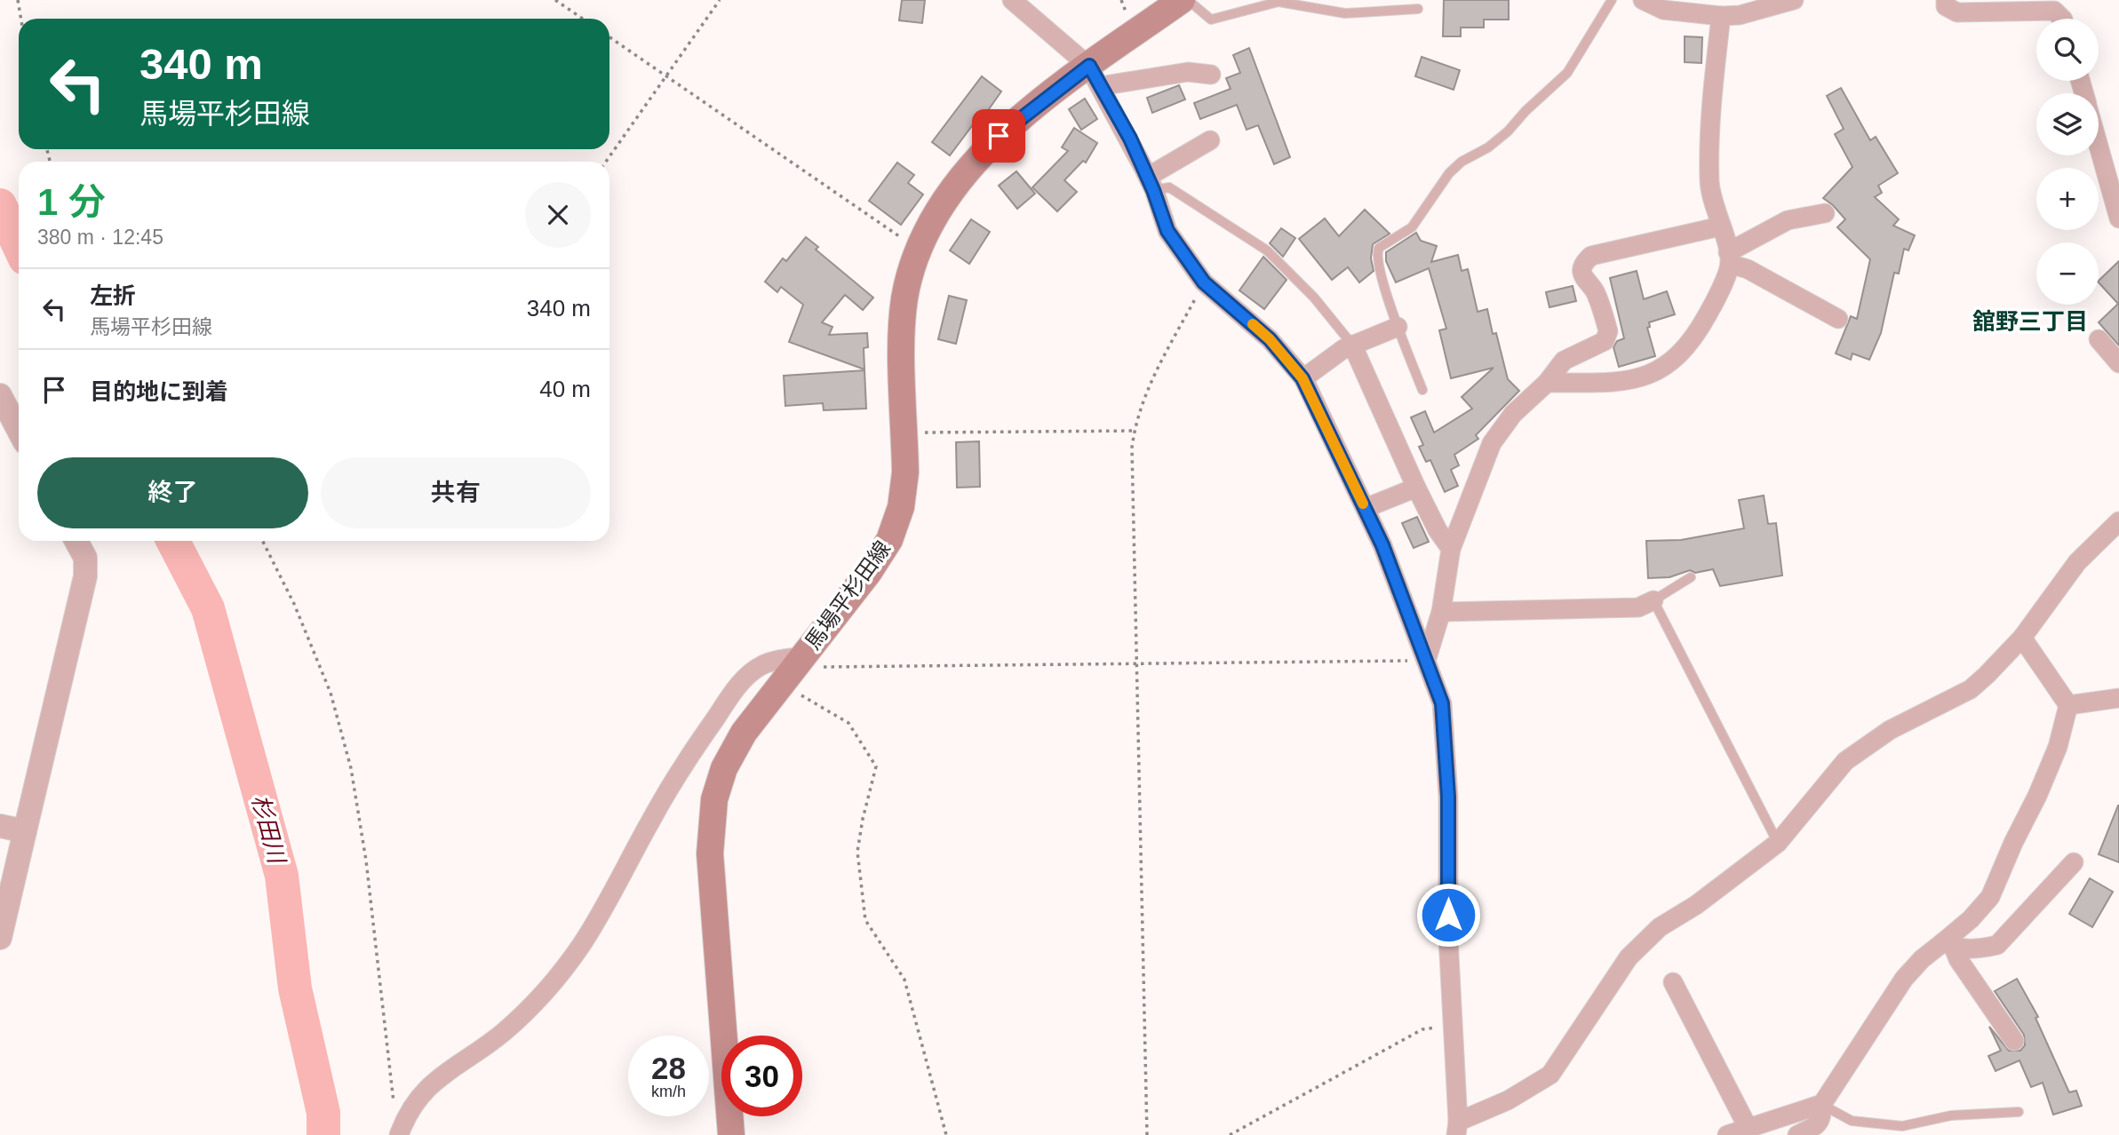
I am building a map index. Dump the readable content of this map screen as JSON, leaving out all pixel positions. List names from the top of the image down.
{
  "streets": {
    "main road": ["馬場平杉田線"]
  },
  "districts": ["舘野三丁目"],
  "water": ["杉田川"],
  "page": {
    "map_buttons": ["+", "−"],
    "turn": ["340 m", "馬場平杉田線"],
    "heading": ["1 分", "380 m · 12:45"],
    "list": [
      {
        "name": "左折",
        "note": "馬場平杉田線",
        "value": "340 m"
      },
      {
        "name": "目的地に到着",
        "value": "40 m"
      }
    ],
    "buttons": ["終了", "共有"],
    "speed": "28 km/h",
    "limit": "30"
  }
}
